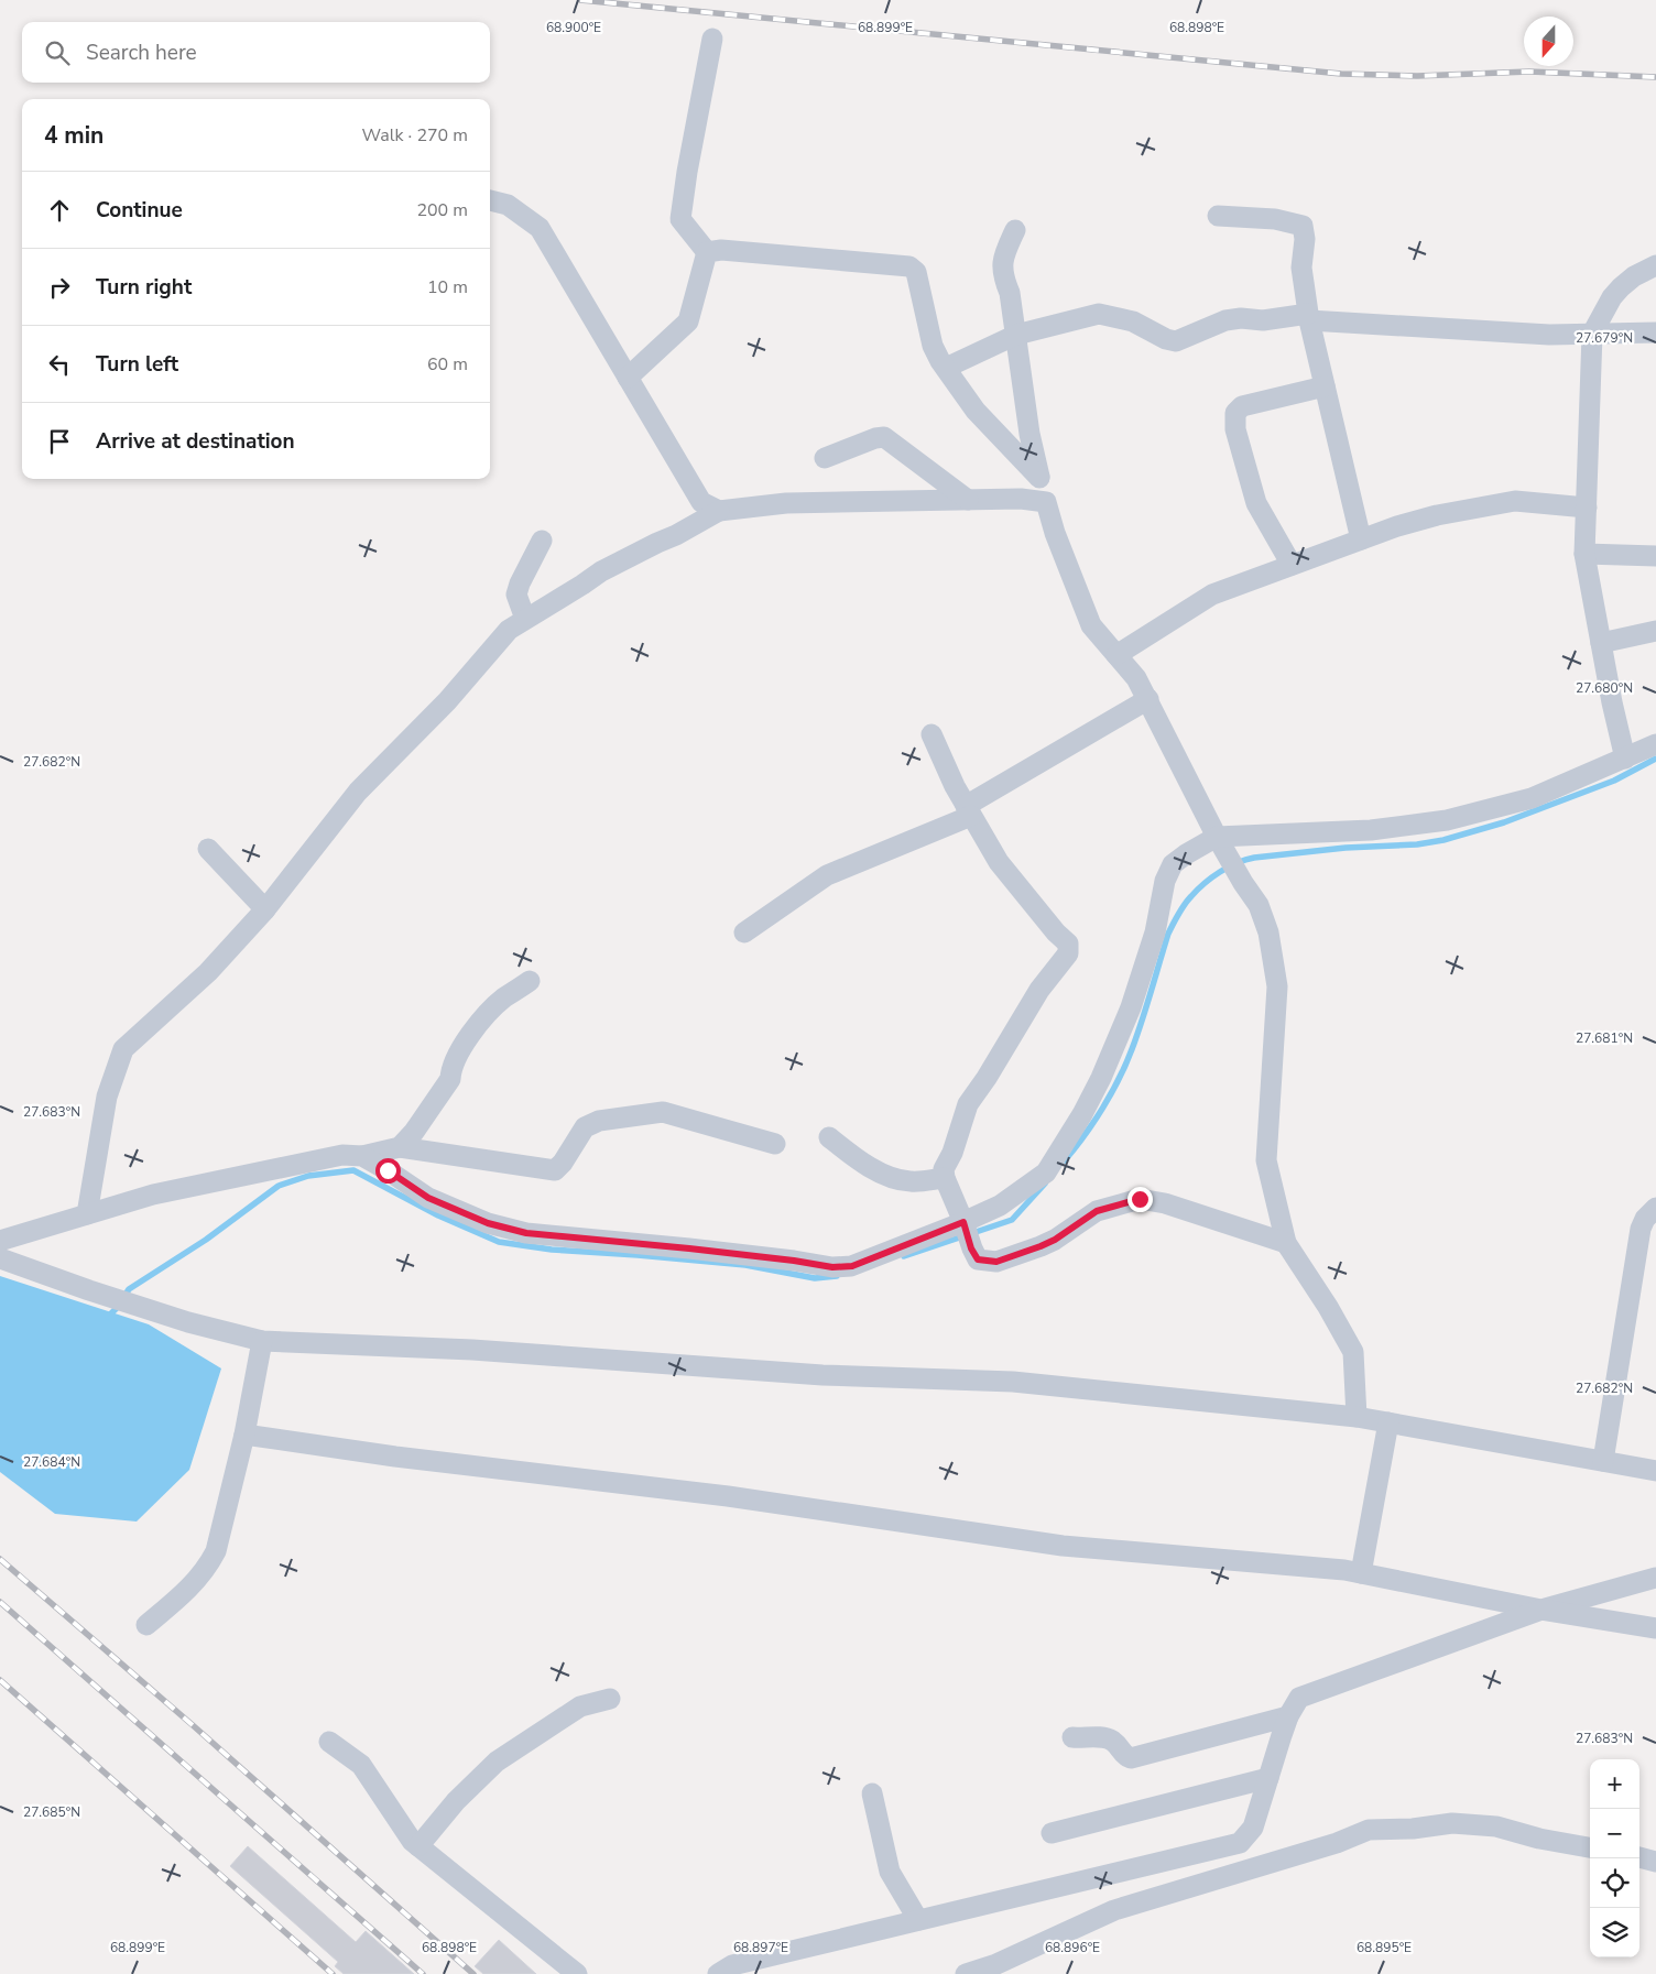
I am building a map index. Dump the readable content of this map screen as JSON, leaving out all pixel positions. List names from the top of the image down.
{
  "north": "bottom",
  "page": {
    "search": "Search here",
    "heading": ["4 min", "Walk · 270 m"],
    "list": [
      ["Continue", "200 m"],
      ["Turn right", "10 m"],
      ["Turn left", "60 m"],
      "Arrive at destination"
    ],
    "map_buttons": ["+", "−"]
  },
  "coordinates": [
    "68.900°E",
    "68.899°E",
    "68.898°E",
    "27.679°N",
    "27.680°N",
    "27.682°N",
    "27.681°N",
    "27.683°N",
    "27.684°N",
    "27.685°N",
    "68.897°E",
    "68.896°E",
    "68.895°E"
  ]
}
